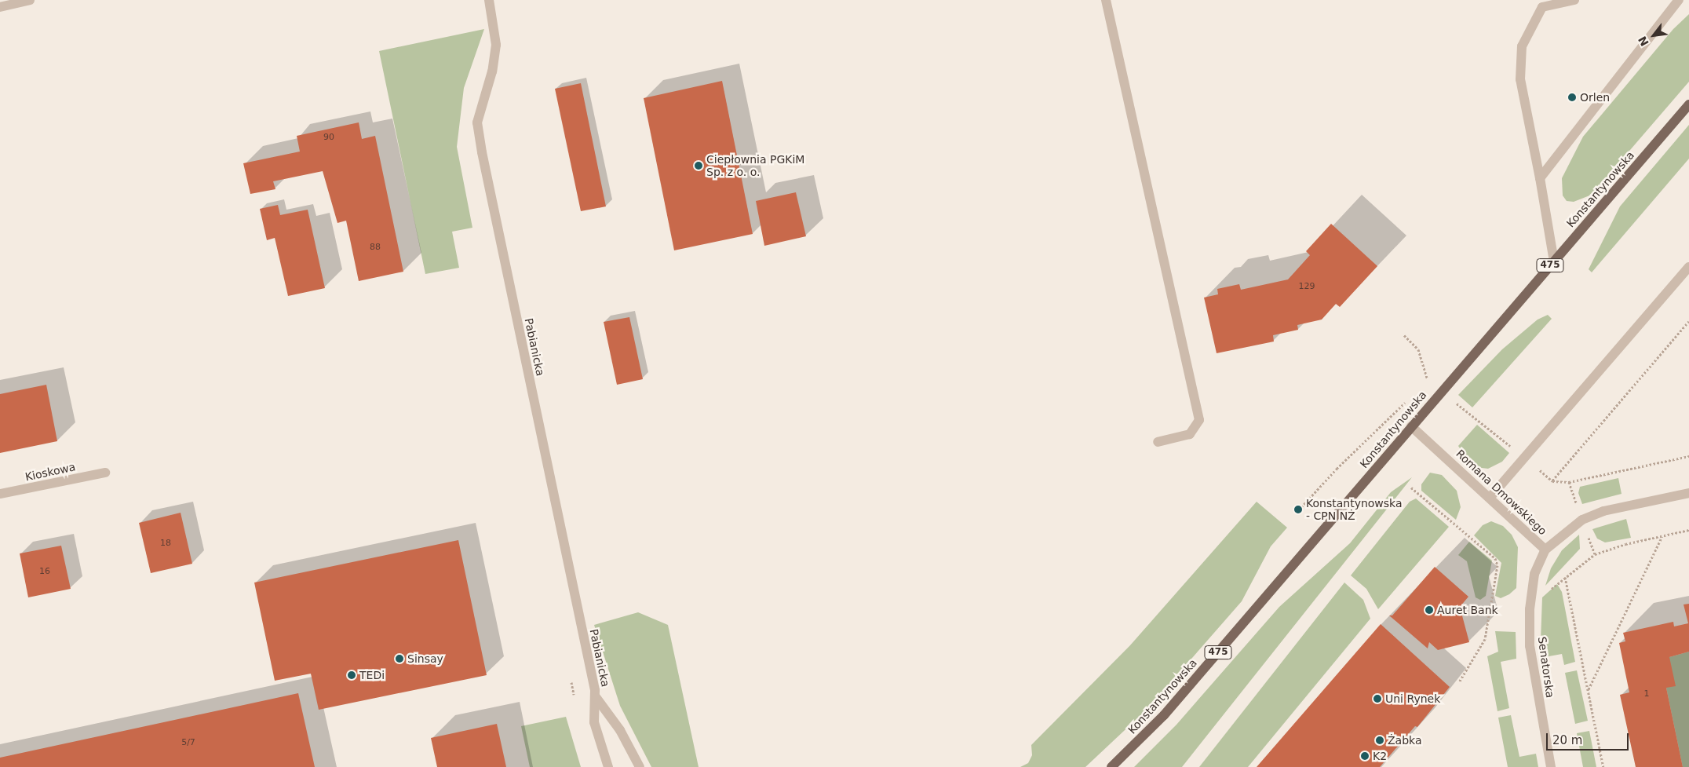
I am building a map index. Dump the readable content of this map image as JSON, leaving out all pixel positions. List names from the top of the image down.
{
  "streets": {
    "main road": ["Konstantynowska", "475"],
    "street": [
      "Pabianicka",
      "Kioskowa",
      "Romana Dmowskiego",
      "Senatorska"
    ]
  },
  "crossings": [
    ["Konstantynowska", "Romana Dmowskiego"],
    ["Romana Dmowskiego", "Senatorska"]
  ],
  "places": [
    "Orlen",
    "Ciepłownia PGKiM Sp. z o. o.",
    "Konstantynowska - CPN NŻ",
    "Auret Bank",
    "Sinsay",
    "TEDi",
    "Uni Rynek",
    "Żabka",
    "K2"
  ],
  "house_numbers": [
    "90",
    "88",
    "129",
    "18",
    "16",
    "1",
    "5/7"
  ],
  "scale_bar": "20 m",
  "north": "bottom left"
}
